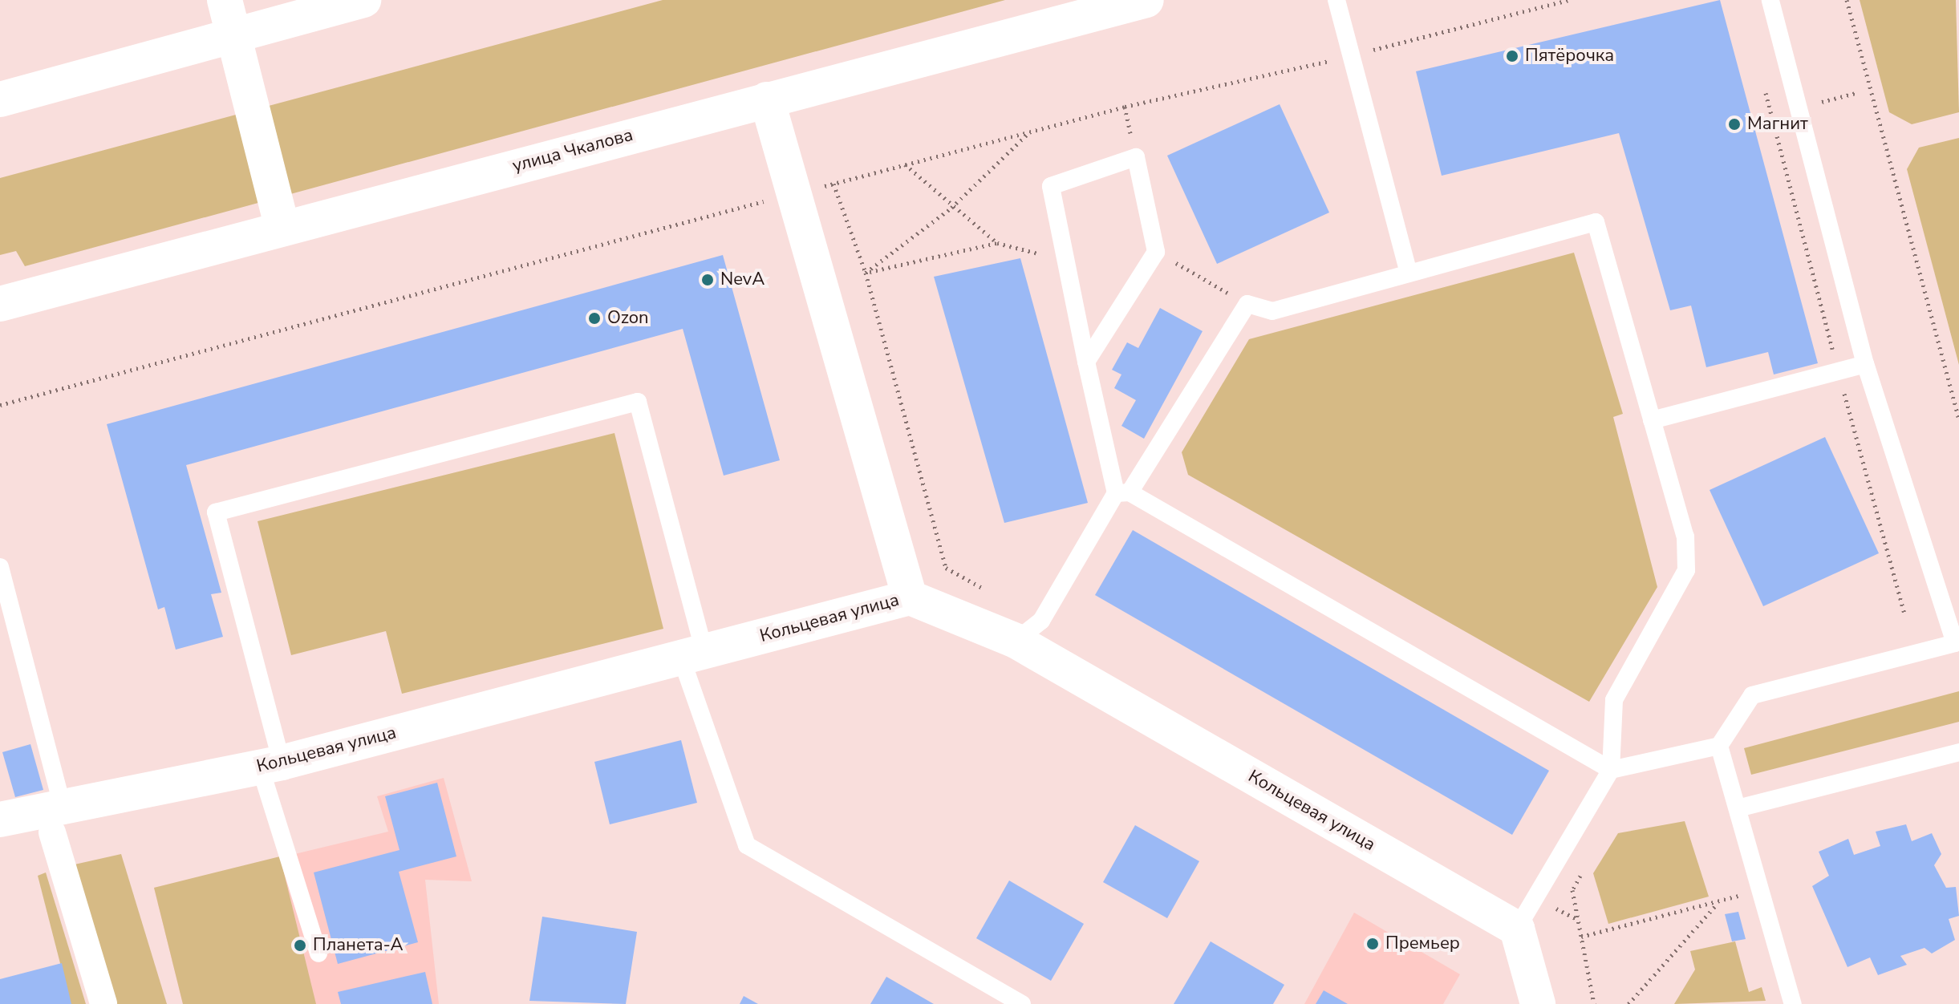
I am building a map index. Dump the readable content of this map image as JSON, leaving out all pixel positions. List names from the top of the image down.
{
  "streets": {
    "street": ["улица Чкалова", "Кольцевая улица"]
  },
  "places": [
    "Пятёрочка",
    "Магнит",
    "NevA",
    "Ozon",
    "Премьер",
    "Планета-А"
  ]
}
